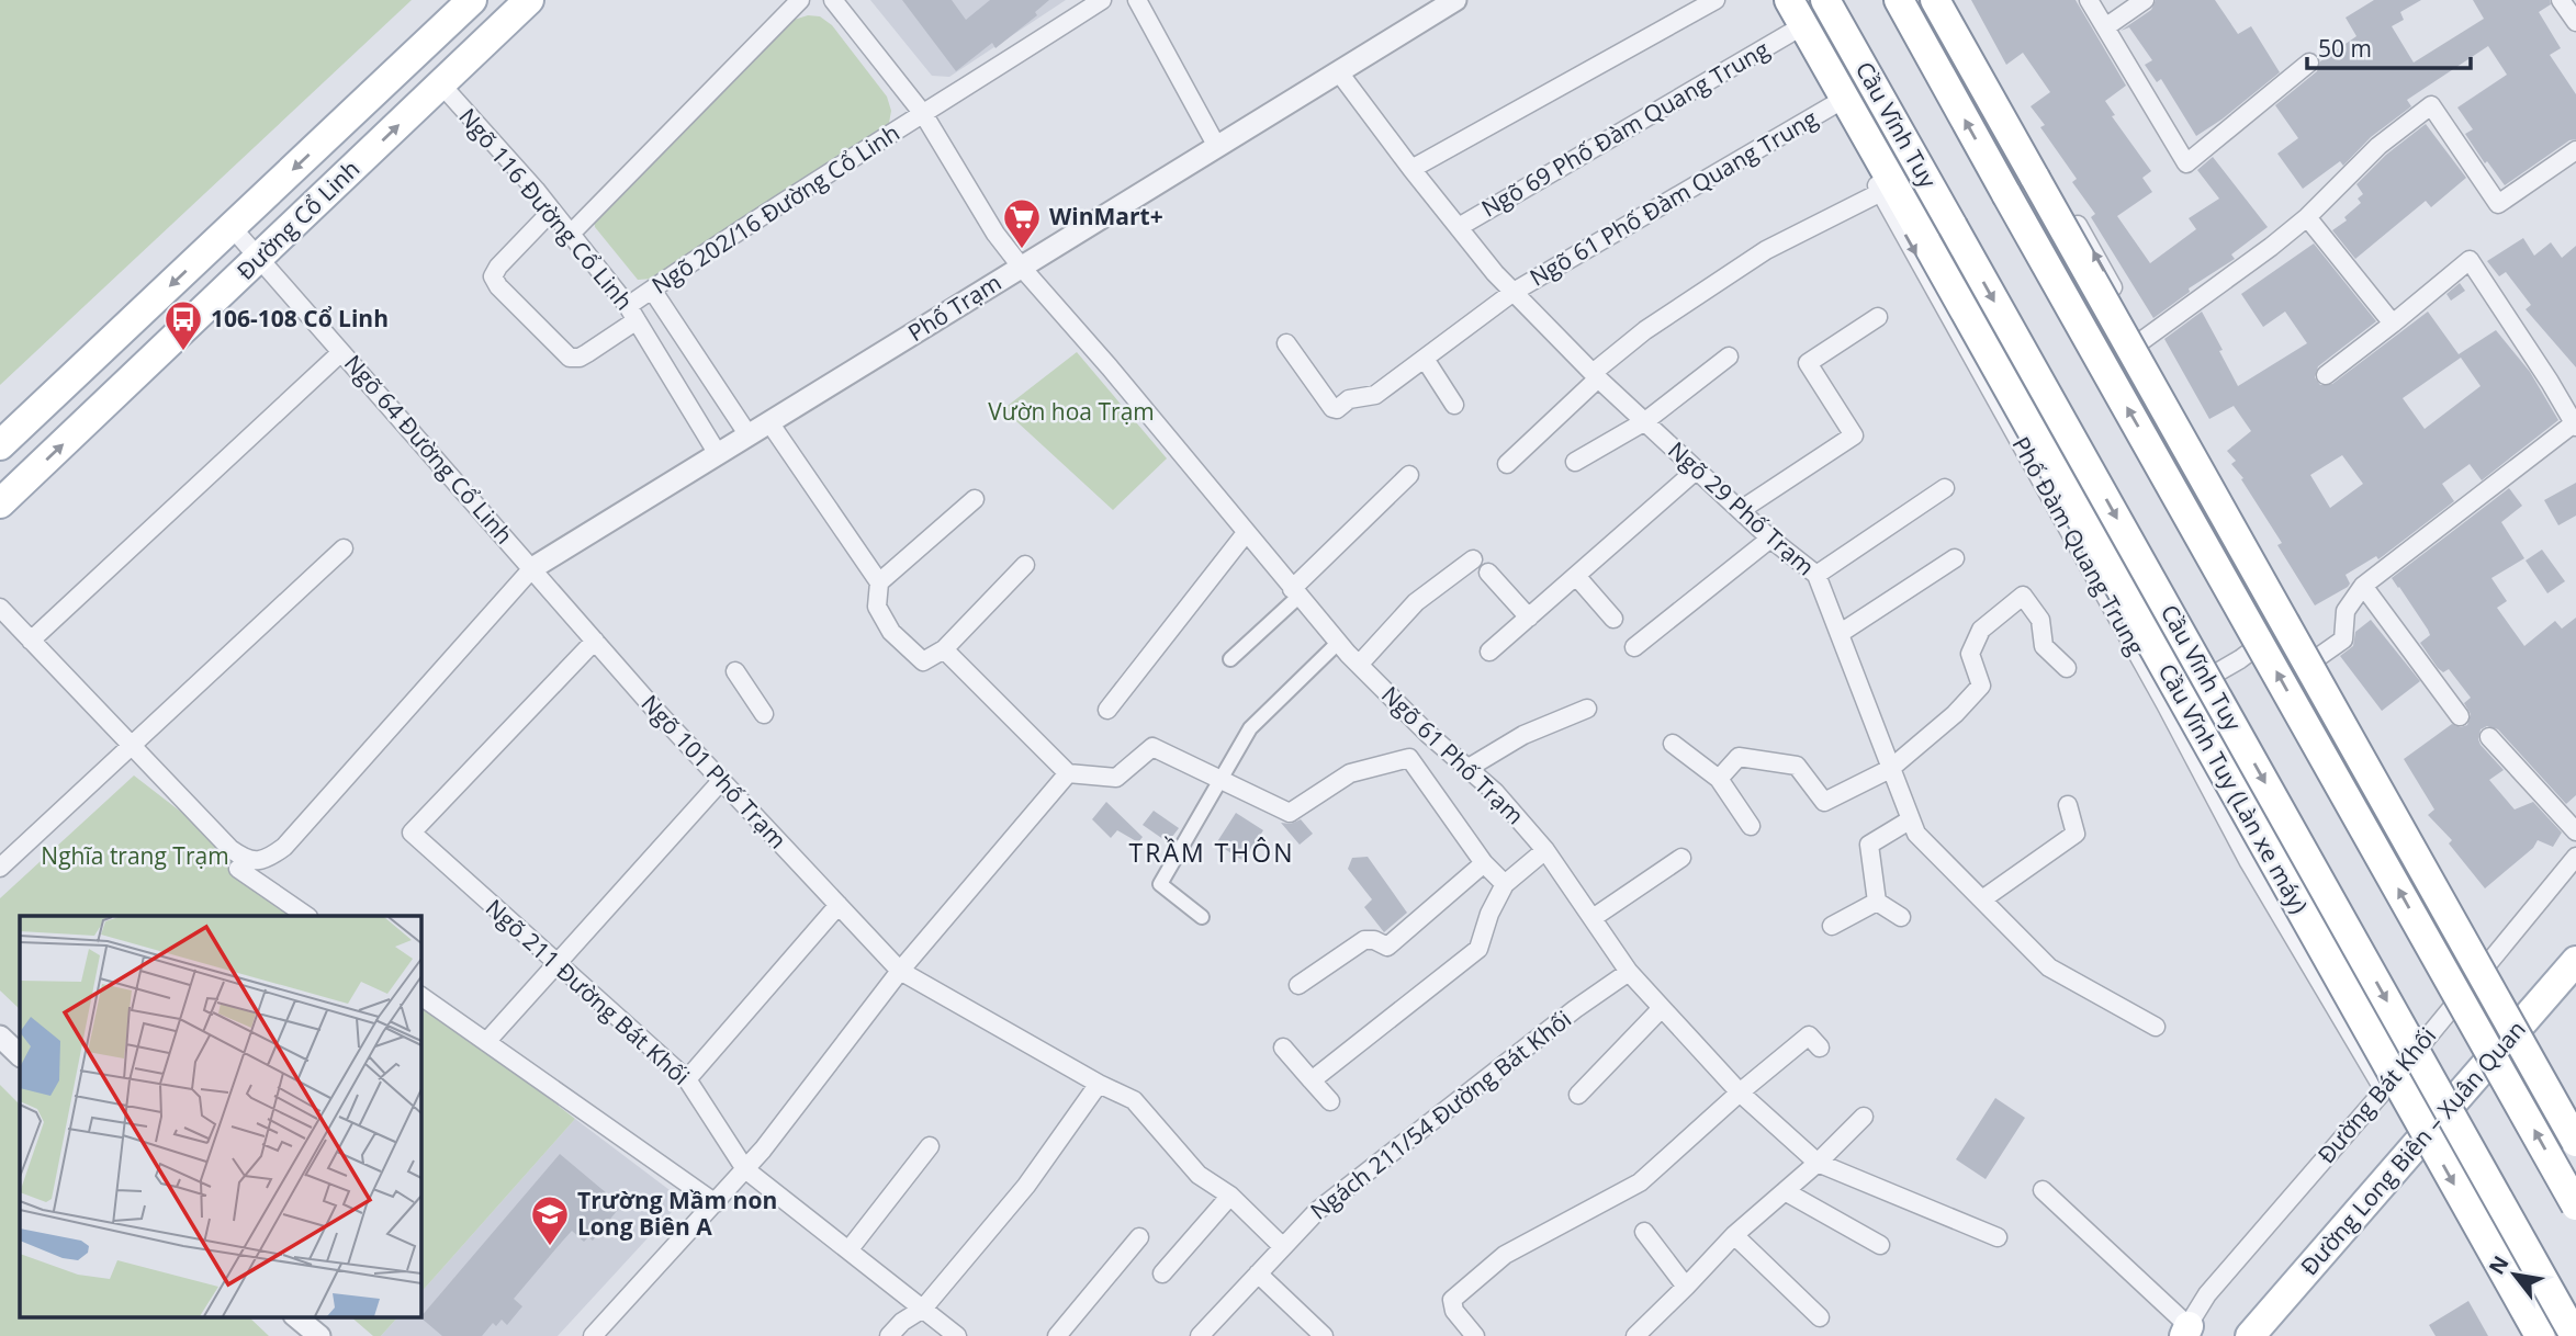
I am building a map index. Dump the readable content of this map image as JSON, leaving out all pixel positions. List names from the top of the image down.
{
  "streets": {
    "main road": [
      "Cầu Vĩnh Tuy",
      "Đường Cổ Linh",
      "Cầu Vĩnh Tuy (Làn xe máy)",
      "Đường Long Biên – Xuân Quan"
    ],
    "street": [
      "Ngõ 69 Phố Đàm Quang Trung",
      "Ngõ 61 Phố Đàm Quang Trung",
      "Ngõ 116 Đường Cổ Linh",
      "Ngõ 202/16 Đường Cổ Linh",
      "Phố Trạm",
      "Ngõ 64 Đường Cổ Linh",
      "Ngõ 29 Phố Trạm",
      "Phố Đàm Quang Trung",
      "Ngõ 61 Phố Trạm",
      "Ngõ 101 Phố Trạm",
      "Ngõ 211 Đường Bát Khối",
      "Đường Bát Khối",
      "Ngách 211/54 Đường Bát Khối"
    ]
  },
  "crossings": [
    ["Cầu Vĩnh Tuy", "Ngõ 69 Phố Đàm Quang Trung"],
    ["Cầu Vĩnh Tuy", "Phố Đàm Quang Trung"],
    ["Cầu Vĩnh Tuy", "Cầu Vĩnh Tuy (Làn xe máy)"],
    ["Ngõ 69 Phố Đàm Quang Trung", "Ngõ 29 Phố Trạm"],
    ["Ngõ 69 Phố Đàm Quang Trung", "Phố Đàm Quang Trung"],
    ["Ngõ 61 Phố Đàm Quang Trung", "Ngõ 29 Phố Trạm"],
    ["Ngõ 61 Phố Đàm Quang Trung", "Phố Đàm Quang Trung"],
    ["Ngõ 116 Đường Cổ Linh", "Ngõ 202/16 Đường Cổ Linh"],
    ["Ngõ 116 Đường Cổ Linh", "Đường Cổ Linh"],
    ["Ngõ 116 Đường Cổ Linh", "Phố Trạm"],
    ["Ngõ 202/16 Đường Cổ Linh", "Ngõ 61 Phố Trạm"],
    ["Đường Cổ Linh", "Ngõ 64 Đường Cổ Linh"],
    ["Phố Trạm", "Ngõ 64 Đường Cổ Linh"],
    ["Phố Trạm", "Ngõ 29 Phố Trạm"],
    ["Phố Trạm", "Ngõ 61 Phố Trạm"],
    ["Phố Trạm", "Ngõ 101 Phố Trạm"],
    ["Ngõ 64 Đường Cổ Linh", "Ngõ 101 Phố Trạm"],
    ["Phố Đàm Quang Trung", "Đường Bát Khối"],
    ["Ngõ 61 Phố Trạm", "Ngách 211/54 Đường Bát Khối"],
    ["Ngõ 101 Phố Trạm", "Ngõ 211 Đường Bát Khối"],
    ["Ngõ 101 Phố Trạm", "Ngách 211/54 Đường Bát Khối"]
  ],
  "districts": ["TRẦM THÔN"],
  "parks": ["Vườn hoa Trạm", "Nghĩa trang Trạm"],
  "places": {
    "supermarket": ["WinMart+"],
    "bus stop": ["106-108 Cổ Linh"],
    "school or university": ["Trường Mầm non Long Biên A"]
  },
  "scale_bar": "50 m",
  "north": "top left"
}
